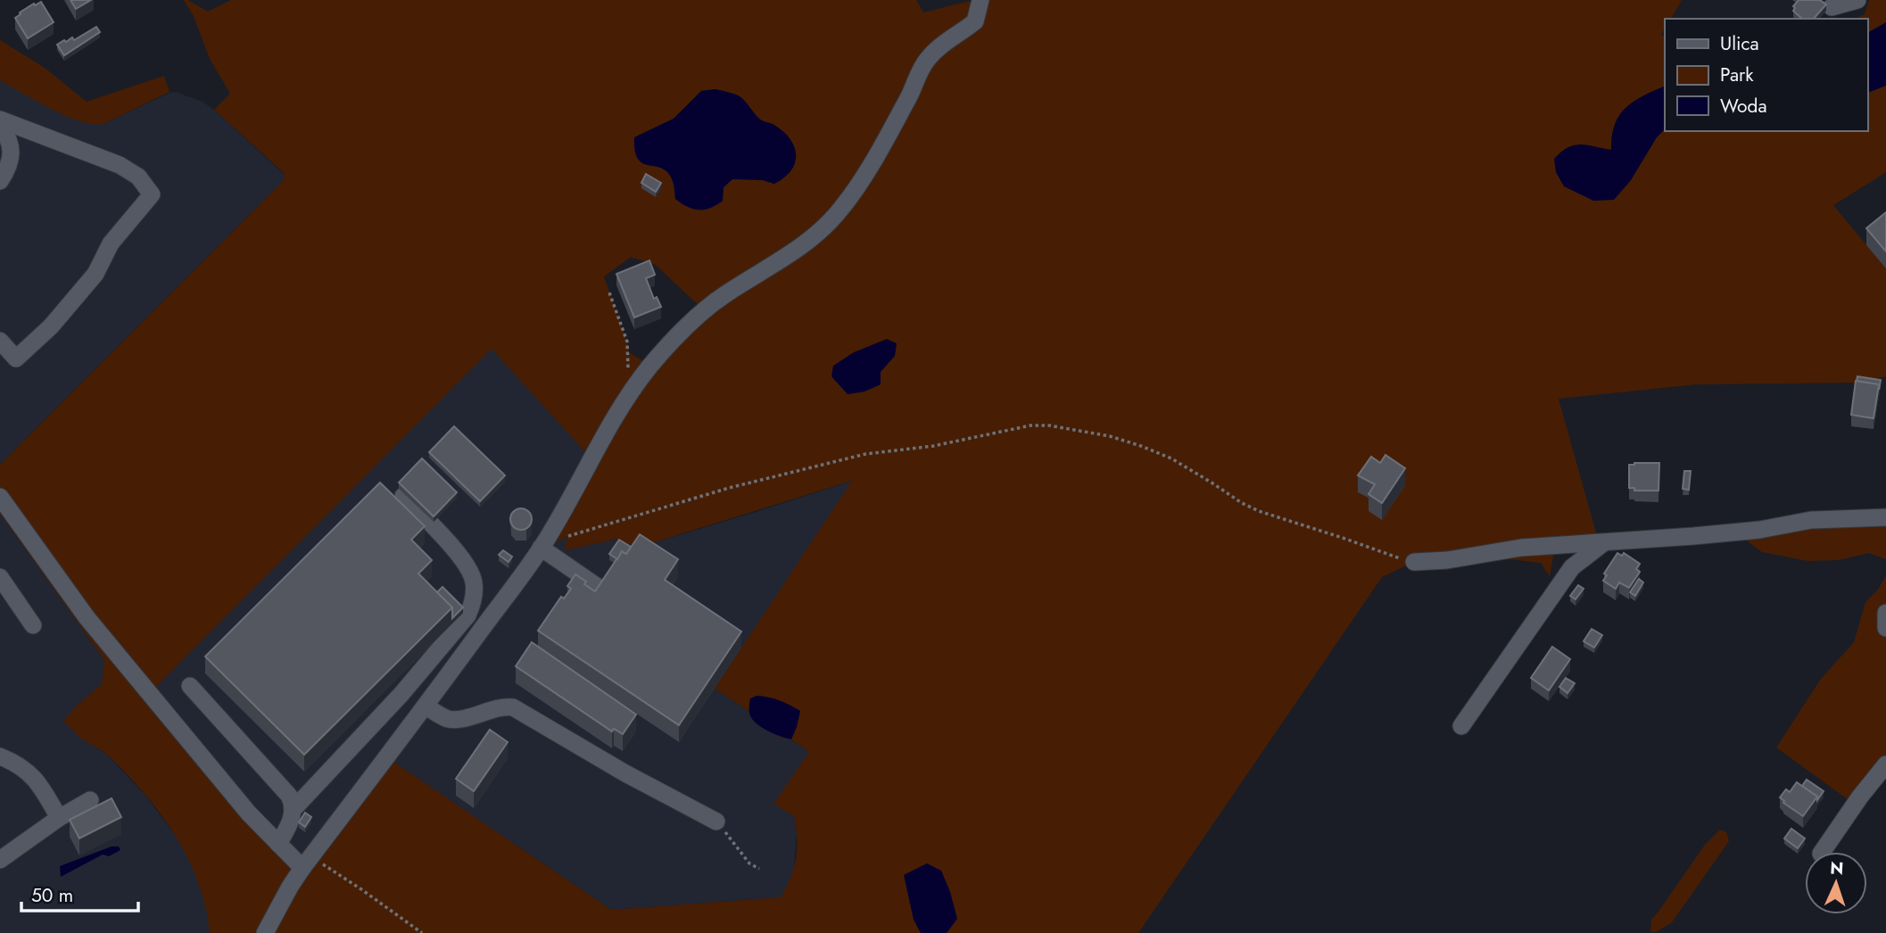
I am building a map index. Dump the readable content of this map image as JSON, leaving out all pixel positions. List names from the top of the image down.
{
  "legend": ["Ulica", "Park", "Woda"],
  "scale_bar": "50 m",
  "north": "top"
}
